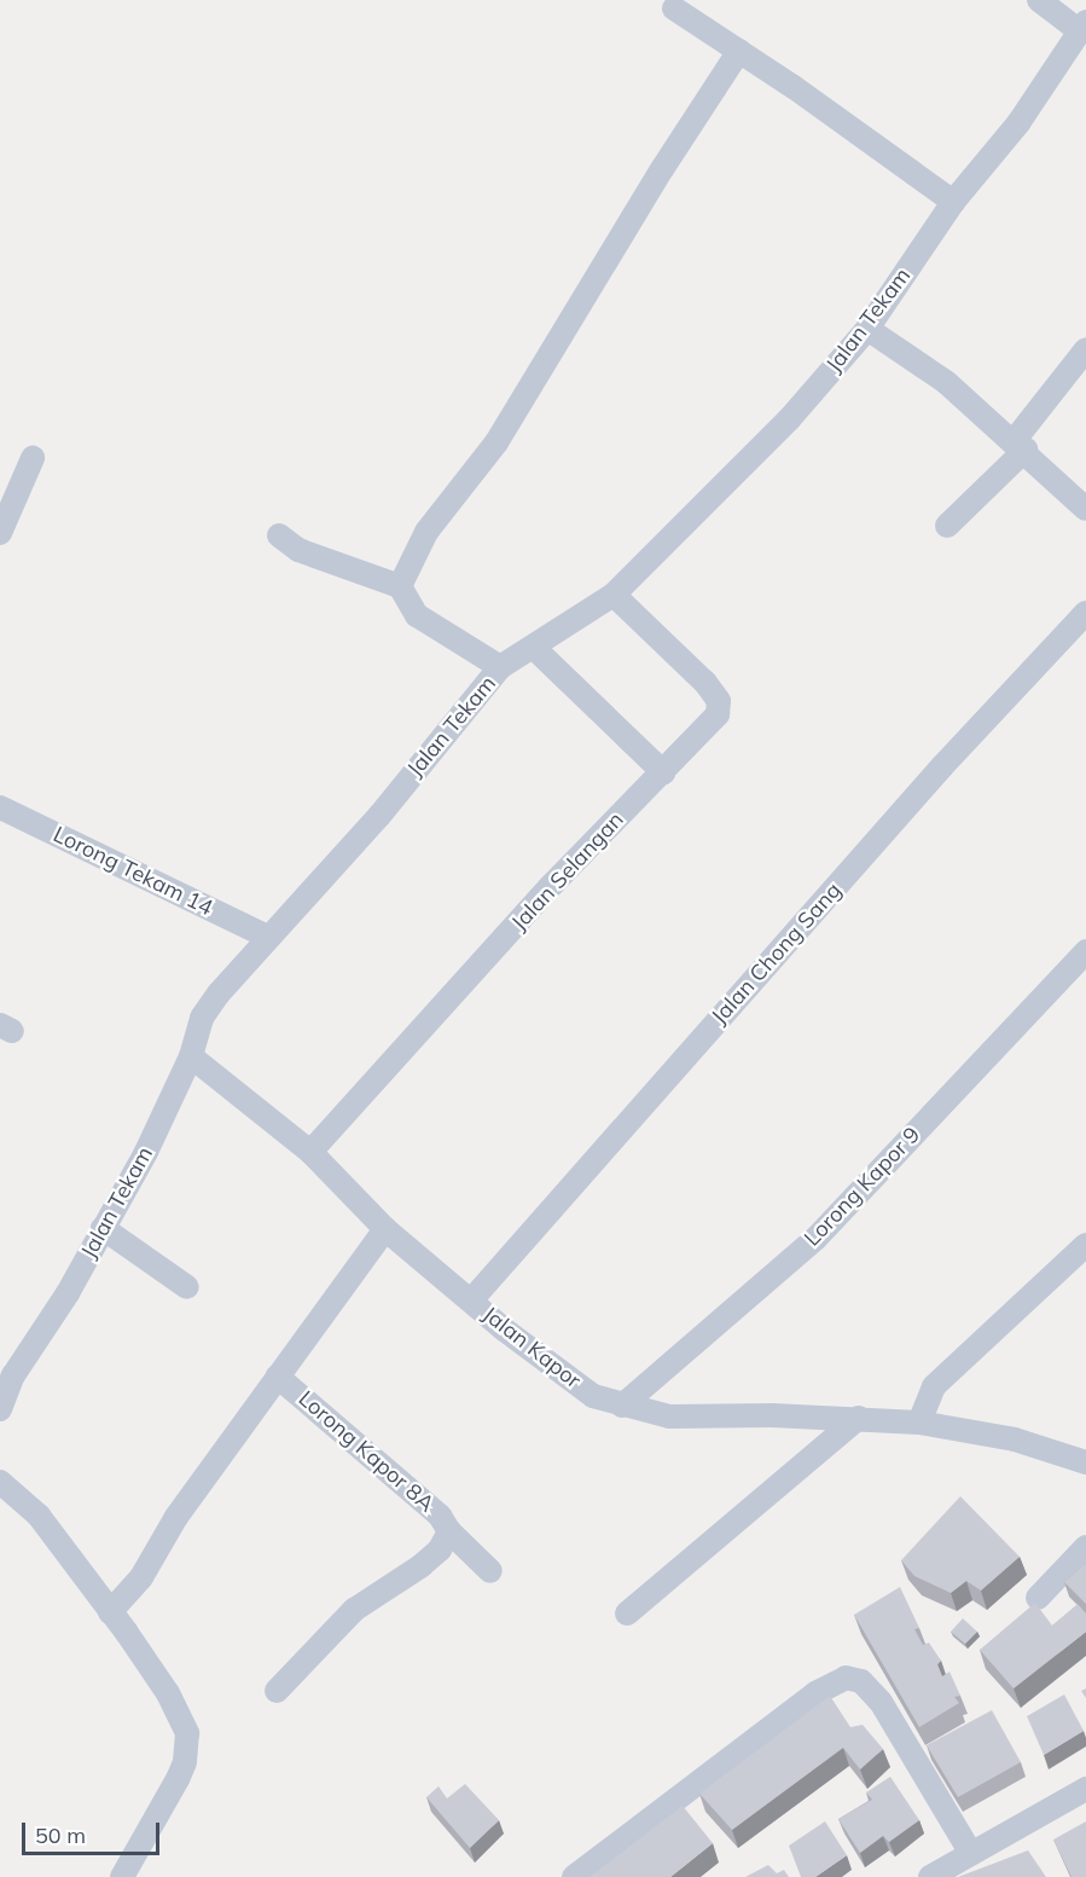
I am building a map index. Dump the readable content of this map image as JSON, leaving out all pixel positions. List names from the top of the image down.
{
  "streets": {
    "street": [
      "Jalan Tekam",
      "Lorong Tekam 14",
      "Jalan Selangan",
      "Jalan Chong Sang",
      "Lorong Kapor 9",
      "Jalan Kapor",
      "Lorong Kapor 8A"
    ]
  },
  "crossings": [
    ["Jalan Tekam", "Lorong Tekam 14"],
    ["Jalan Tekam", "Jalan Selangan"],
    ["Jalan Tekam", "Jalan Kapor"],
    ["Jalan Selangan", "Jalan Kapor"],
    ["Jalan Chong Sang", "Jalan Kapor"],
    ["Lorong Kapor 9", "Jalan Kapor"]
  ],
  "scale_bar": "50 m"
}
